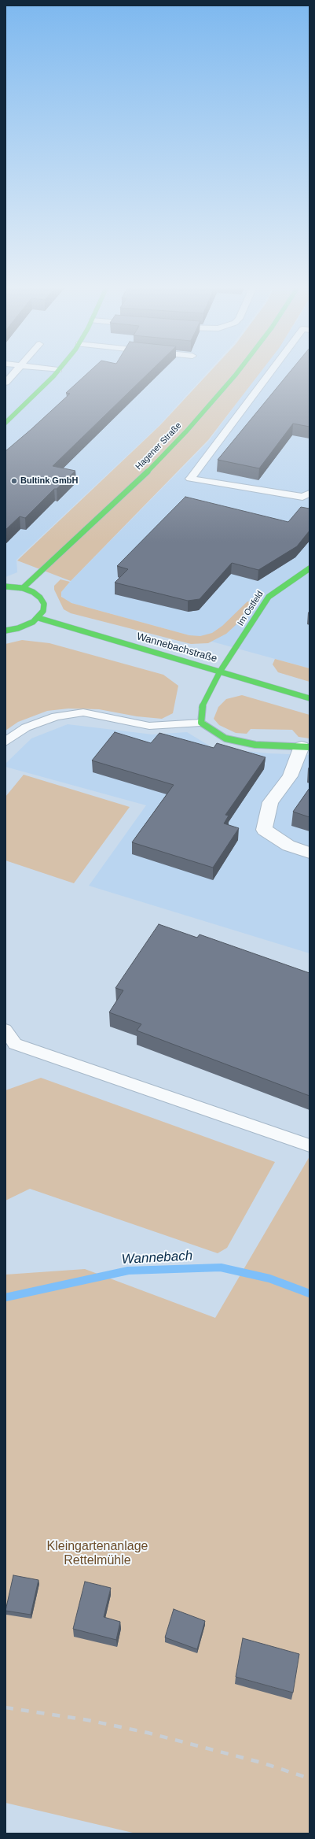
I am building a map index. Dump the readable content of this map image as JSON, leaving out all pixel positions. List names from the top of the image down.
{
  "streets": {
    "main road": ["Hagener Straße", "Im Ostfeld", "Wannebachstraße"]
  },
  "crossings": [
    ["Im Ostfeld", "Wannebachstraße"]
  ],
  "water": ["Wannebach"],
  "parks": ["Kleingartenanlage Rettelmühle"],
  "places": ["Bultink GmbH"]
}
